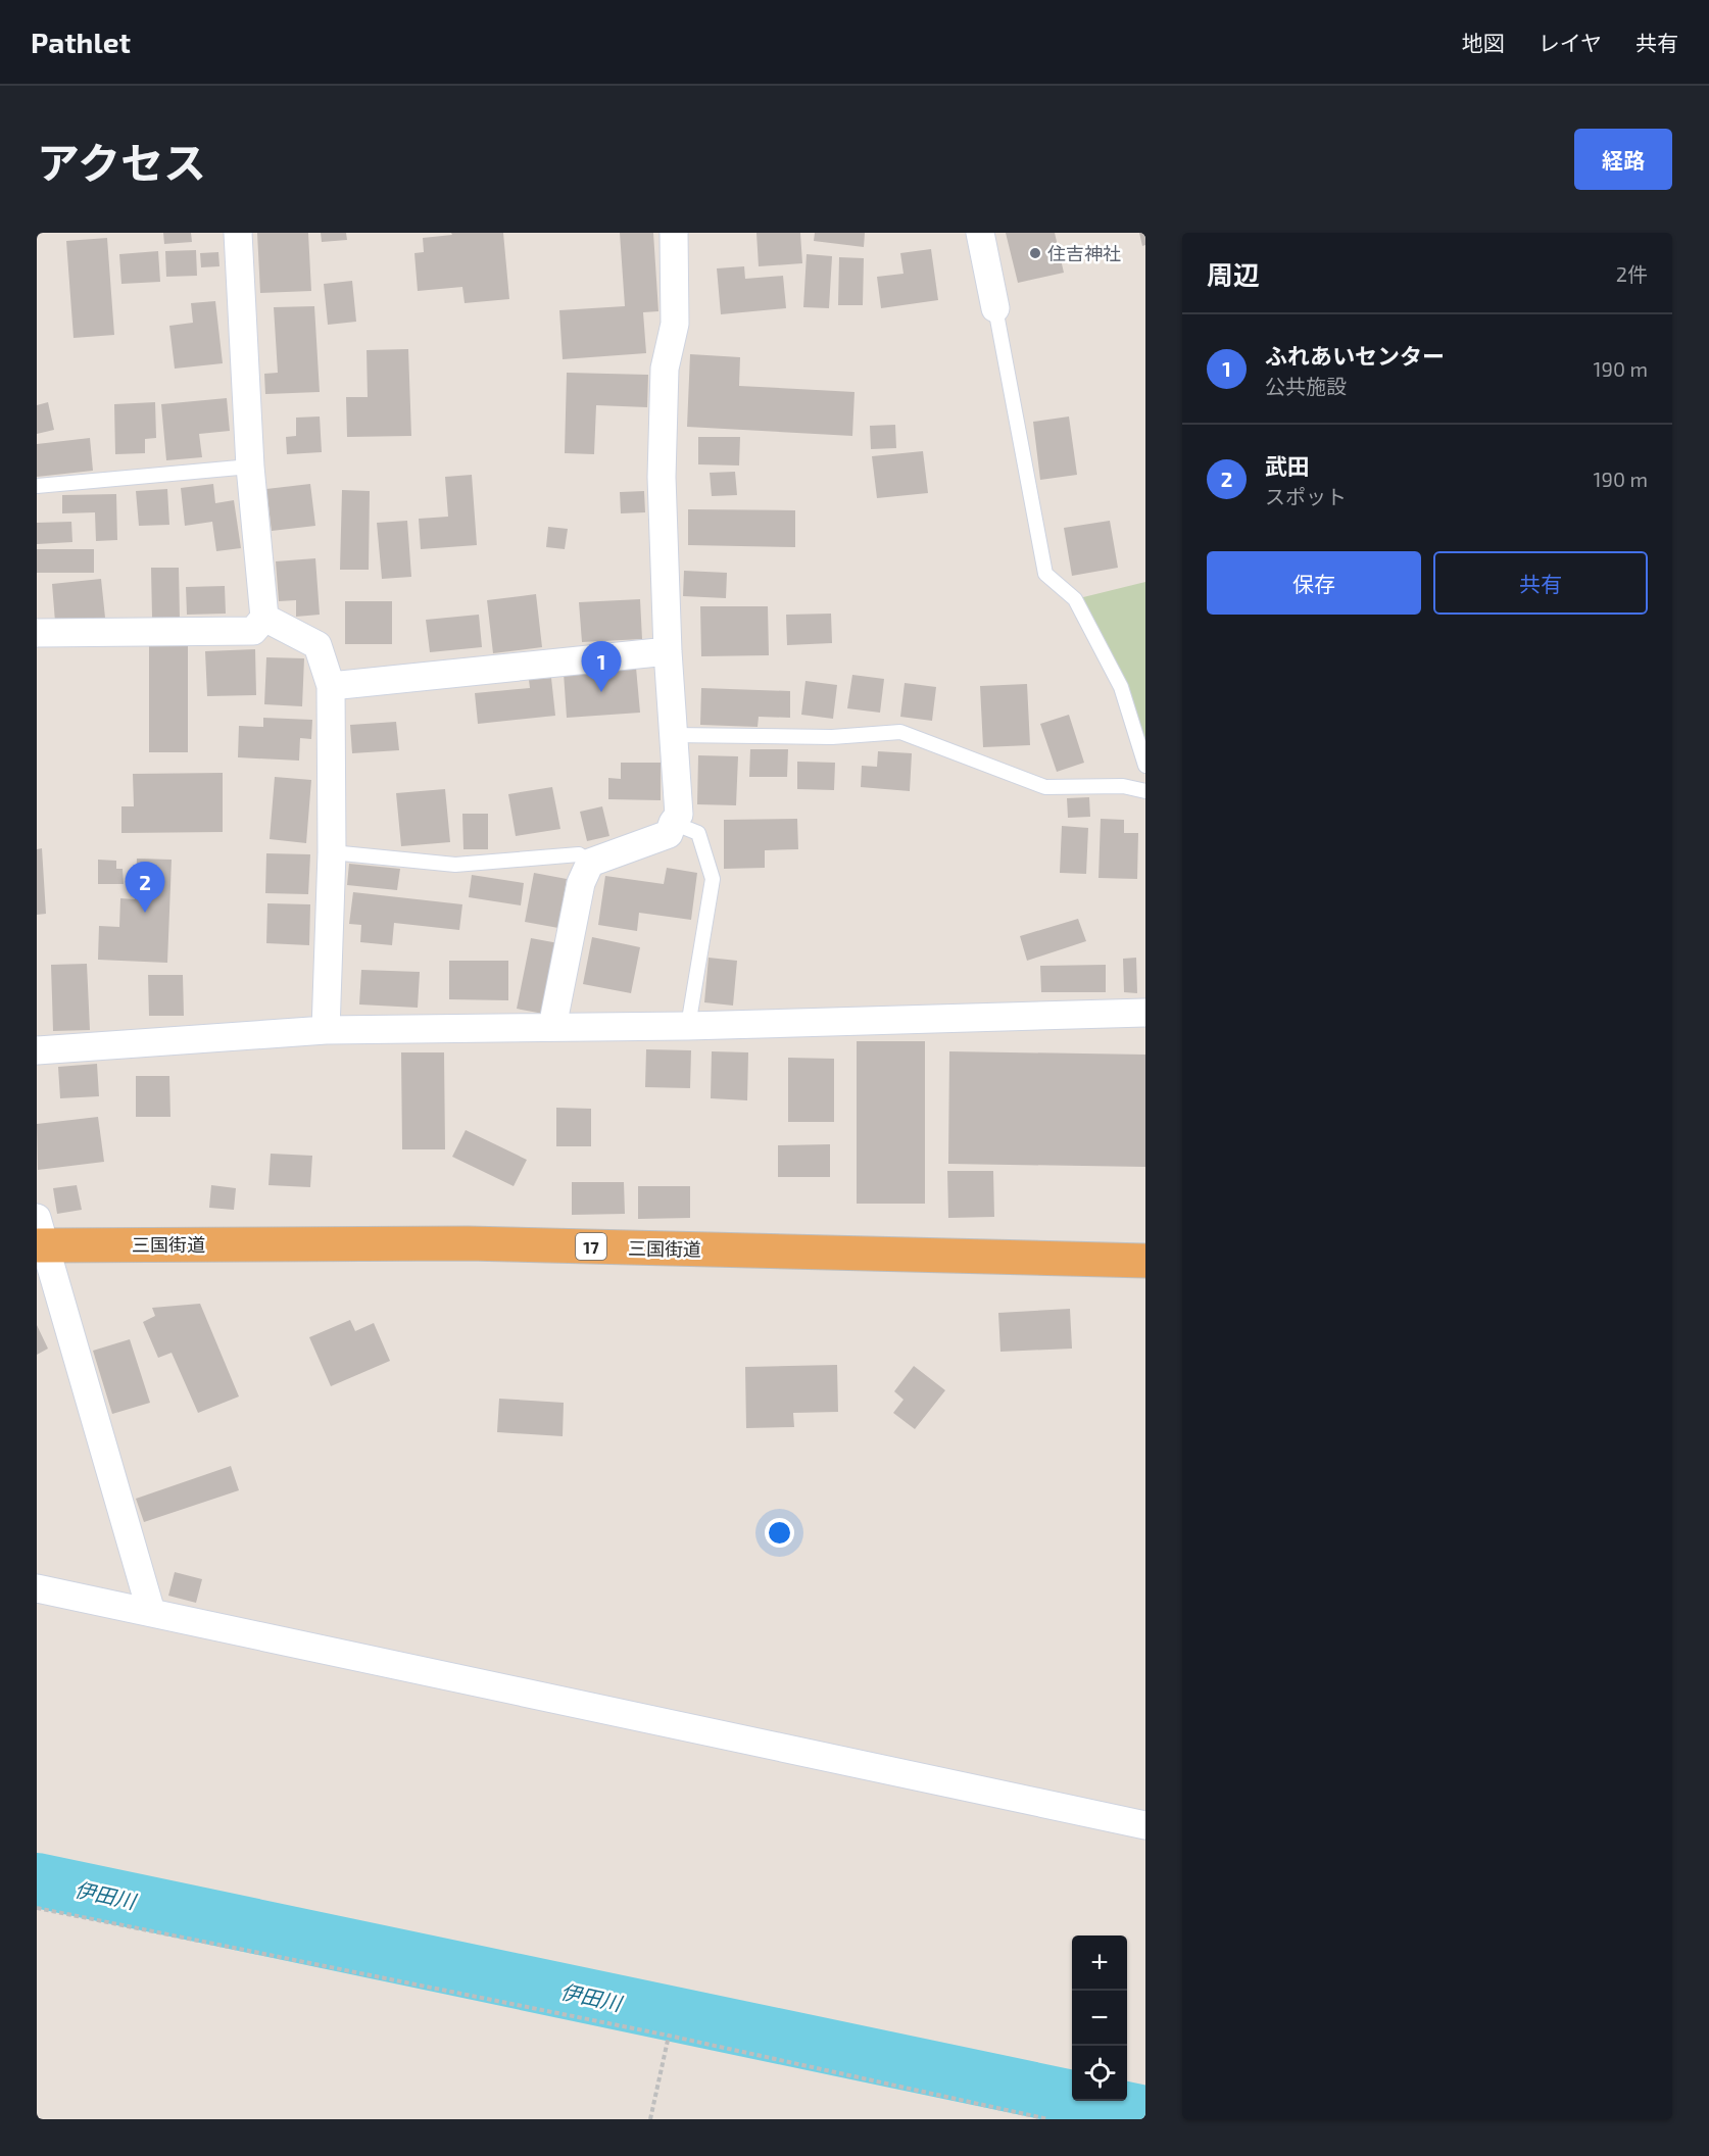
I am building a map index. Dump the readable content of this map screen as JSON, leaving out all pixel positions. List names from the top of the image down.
{
  "streets": {
    "highway": ["三国街道", "17"]
  },
  "water": ["伊田川"],
  "places": ["住吉神社"],
  "page": {
    "header": "Pathlet",
    "nav": ["地図", "レイヤ", "共有"],
    "title": "アクセス",
    "buttons": [
      "経路",
      ["保存", "共有"]
    ],
    "heading": ["周辺", "2件"],
    "list": [
      {
        "mark": "1",
        "name": "ふれあいセンター",
        "note": "公共施設",
        "value": "190 m"
      },
      {
        "mark": "2",
        "name": "武田",
        "note": "スポット",
        "value": "190 m"
      }
    ],
    "pins": ["1", "2"],
    "map_buttons": ["+", "−"]
  }
}
